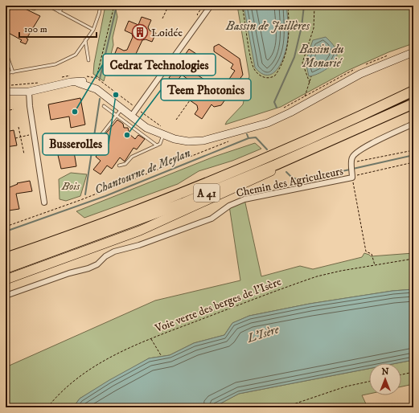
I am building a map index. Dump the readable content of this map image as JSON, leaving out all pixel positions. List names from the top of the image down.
{
  "streets": {
    "highway": ["A 41"],
    "street": ["Chemin des Agriculteurs"],
    "path": ["Voie verte des berges de l'Isère"]
  },
  "water": [
    "Bassin de Jaillères",
    "Bassin du Monarié",
    "Chantourne de Meylan",
    "L'Isère"
  ],
  "parks": ["Bois"],
  "places": {
    "building": ["Loidée"],
    "other": ["Busserolles", "Cedrat Technologies", "Teem Photonics"]
  },
  "scale_bar": "100 m",
  "north": "top"
}
